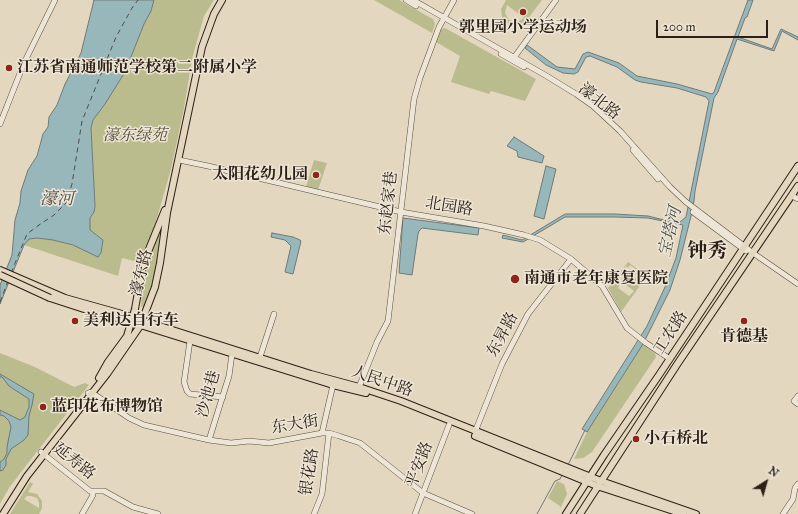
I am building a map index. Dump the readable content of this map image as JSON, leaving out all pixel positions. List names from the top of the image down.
{
  "streets": {
    "main road": ["濠东路", "工农路", "人民中路"],
    "street": [
      "濠北路",
      "东赵家巷",
      "北园路",
      "东昇路",
      "沙池巷",
      "东大街",
      "延寿路",
      "平安路",
      "银花路"
    ]
  },
  "crossings": [
    ["濠北路", "东赵家巷"],
    ["濠北路", "工农路"],
    ["东赵家巷", "北园路"],
    ["东赵家巷", "人民中路"],
    ["北园路", "濠东路"],
    ["北园路", "工农路"],
    ["北园路", "东昇路"],
    ["濠东路", "人民中路"],
    ["濠东路", "东大街"],
    ["濠东路", "延寿路"],
    ["工农路", "人民中路"],
    ["东昇路", "人民中路"],
    ["人民中路", "沙池巷"],
    ["人民中路", "平安路"],
    ["人民中路", "银花路"],
    ["沙池巷", "东大街"],
    ["东大街", "平安路"],
    ["东大街", "银花路"]
  ],
  "districts": ["钟秀"],
  "water": ["濠河", "宝塔河"],
  "parks": ["濠东绿苑"],
  "places": [
    "郭里园小学运动场",
    "江苏省南通师范学校第二附属小学",
    "太阳花幼儿园",
    "南通市老年康复医院",
    "美利达自行车",
    "肯德基",
    "蓝印花布博物馆",
    "小石桥北"
  ],
  "scale_bar": "200 m",
  "north": "top right"
}
